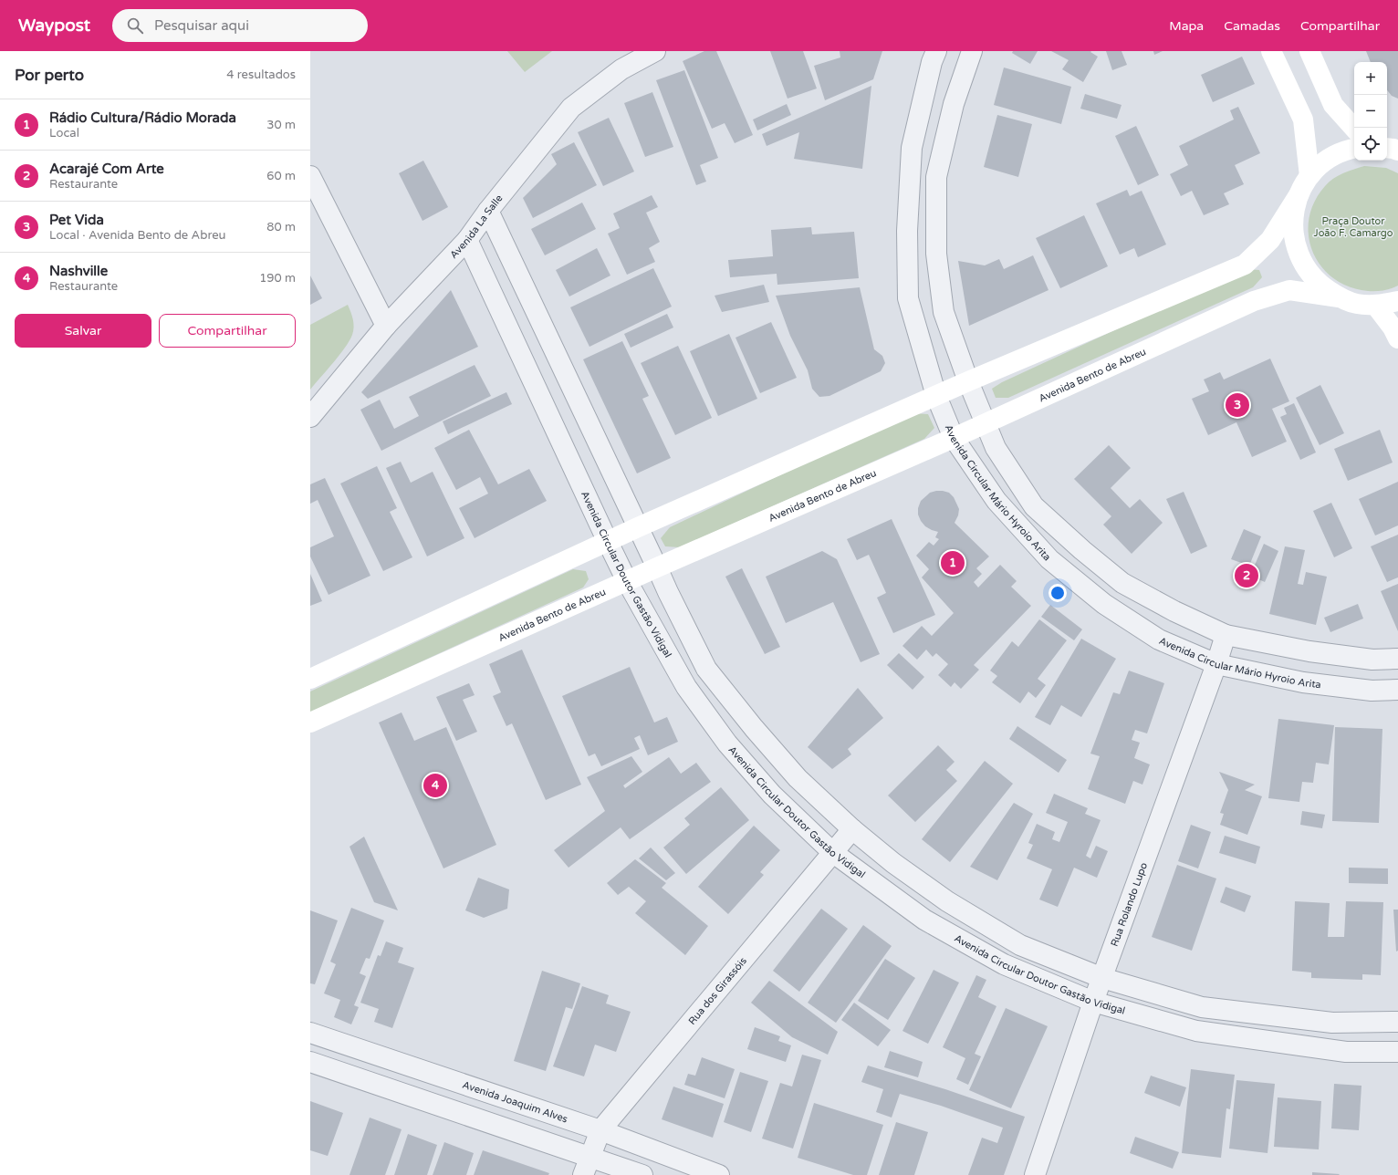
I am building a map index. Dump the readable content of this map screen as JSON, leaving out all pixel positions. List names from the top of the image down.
{
  "streets": {
    "main road": ["Avenida Bento de Abreu"],
    "street": [
      "Avenida La Salle",
      "Avenida Circular Mário Hyroio Arita",
      "Avenida Circular Doutor Gastão Vidigal",
      "Rua Rolando Lupo",
      "Rua dos Girassóis",
      "Avenida Joaquim Alves"
    ]
  },
  "crossings": [
    ["Avenida La Salle", "Avenida Circular Doutor Gastão Vidigal"],
    ["Avenida Bento de Abreu", "Avenida Circular Mário Hyroio Arita"],
    ["Avenida Bento de Abreu", "Avenida Circular Doutor Gastão Vidigal"],
    ["Avenida Circular Mário Hyroio Arita", "Rua Rolando Lupo"],
    ["Avenida Circular Doutor Gastão Vidigal", "Rua Rolando Lupo"],
    ["Avenida Circular Doutor Gastão Vidigal", "Rua dos Girassóis"],
    ["Rua dos Girassóis", "Avenida Joaquim Alves"]
  ],
  "parks": ["Praça Doutor João F. Camargo"],
  "page": {
    "header": "Waypost",
    "search": "Pesquisar aqui",
    "nav": ["Mapa", "Camadas", "Compartilhar"],
    "heading": ["Por perto", "4 resultados"],
    "map_buttons": ["+", "−"],
    "list": [
      {
        "mark": "1",
        "name": "Rádio Cultura/Rádio Morada",
        "note": "Local",
        "value": "30 m"
      },
      {
        "mark": "2",
        "name": "Acarajé Com Arte",
        "note": "Restaurante",
        "value": "60 m"
      },
      {
        "mark": "3",
        "name": "Pet Vida",
        "note": "Local · Avenida Bento de Abreu",
        "value": "80 m"
      },
      {
        "mark": "4",
        "name": "Nashville",
        "note": "Restaurante",
        "value": "190 m"
      }
    ],
    "buttons": ["Salvar", "Compartilhar"],
    "pins": [
      "3",
      "1",
      "2",
      "4"
    ]
  }
}
